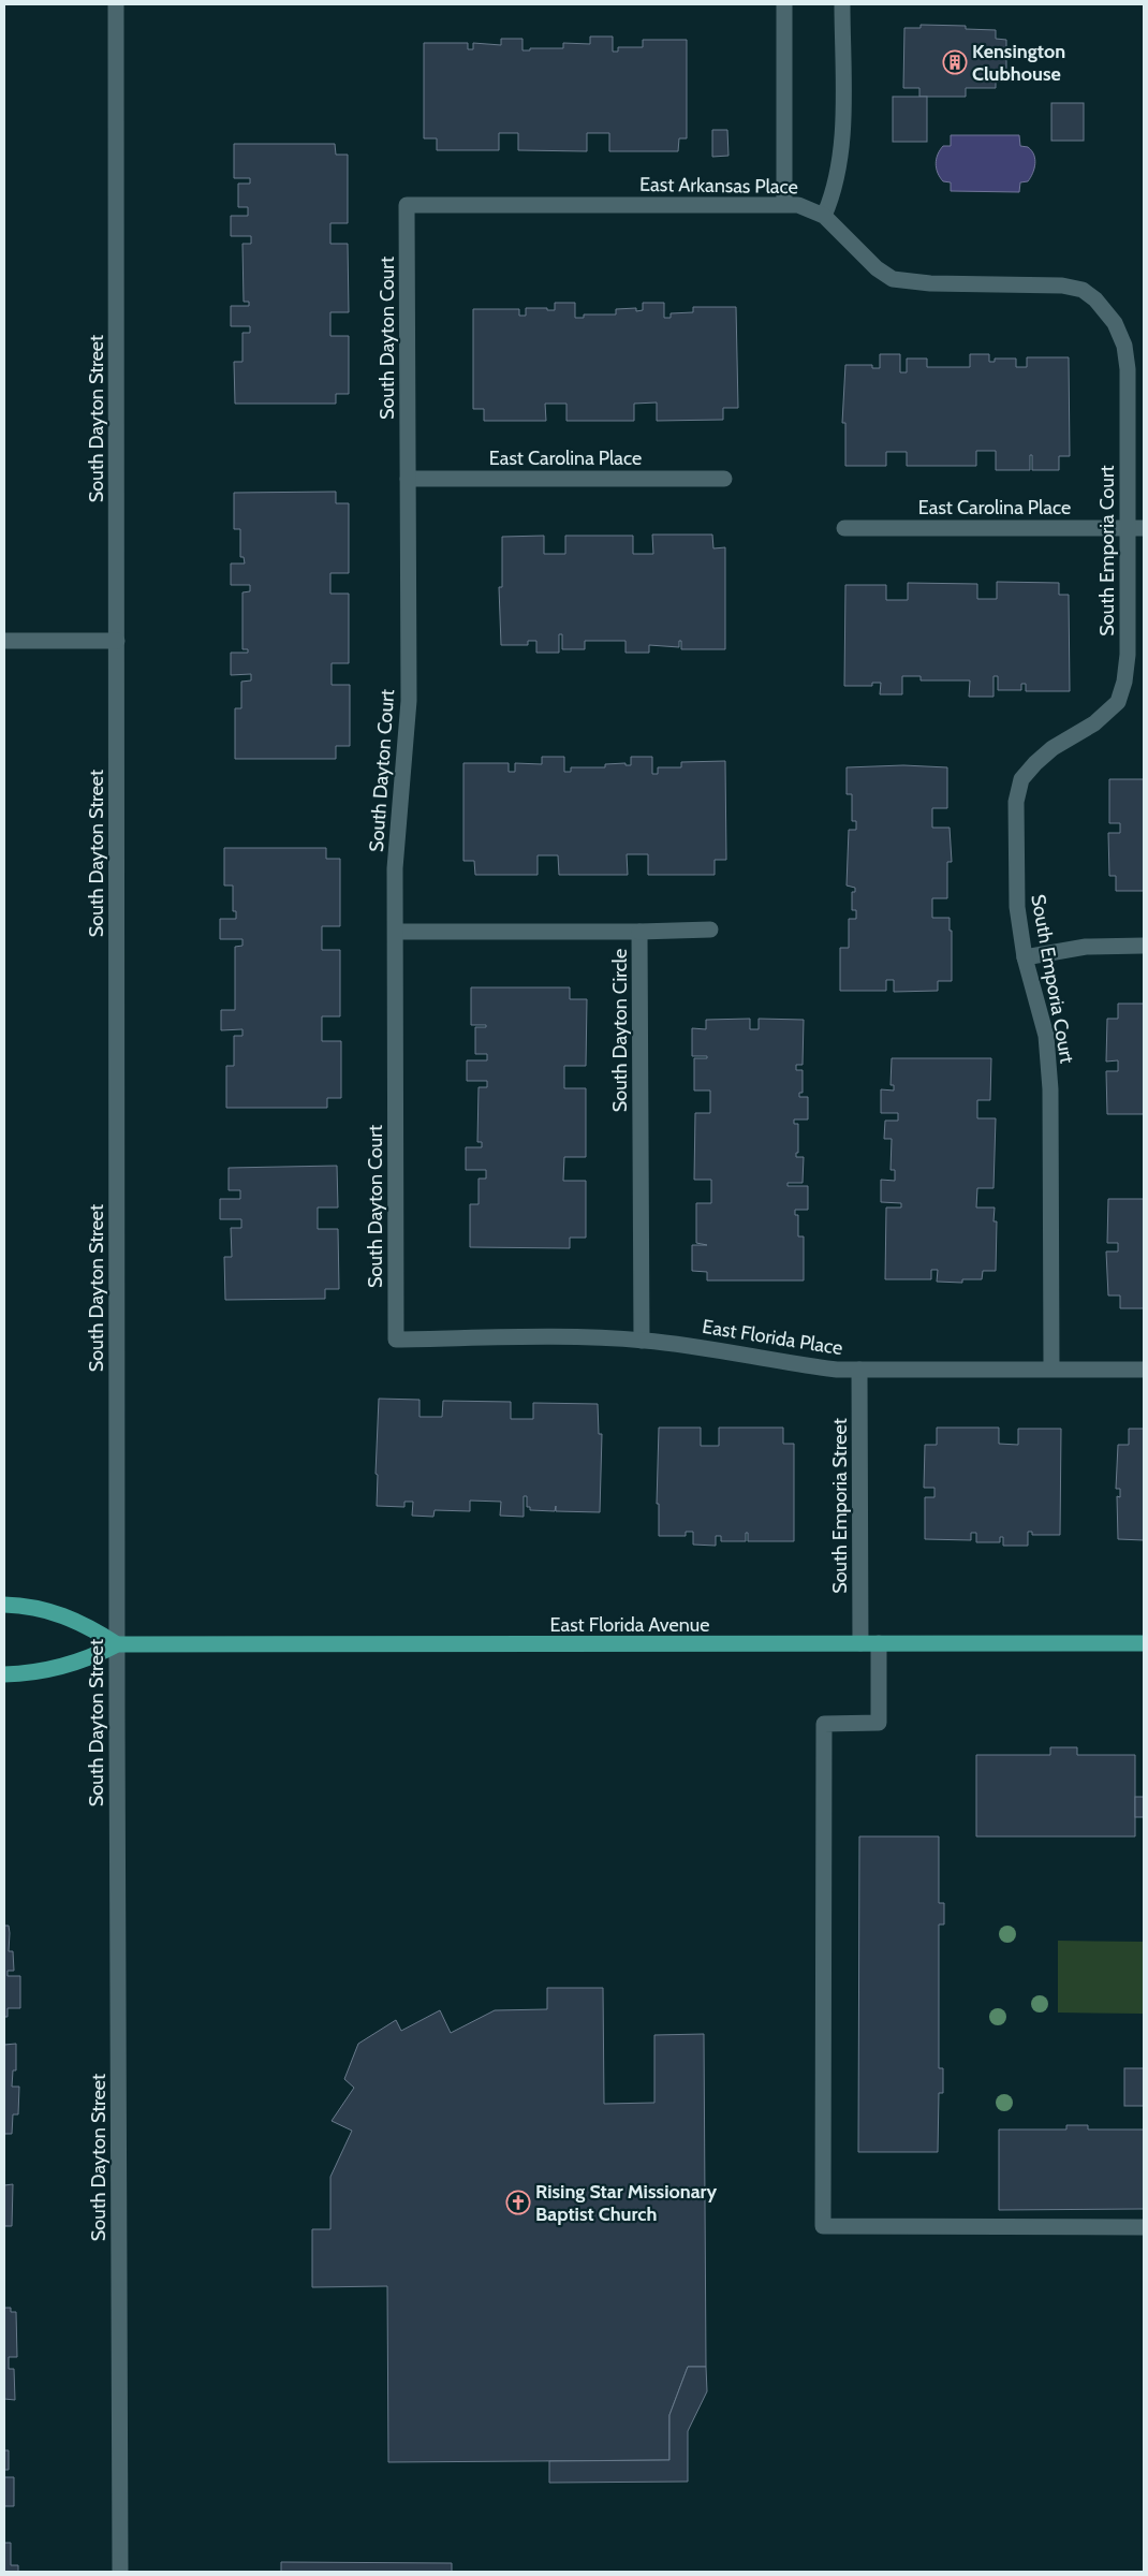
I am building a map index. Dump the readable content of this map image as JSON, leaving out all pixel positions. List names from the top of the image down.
{
  "streets": {
    "main road": ["East Florida Avenue"],
    "street": [
      "East Arkansas Place",
      "South Dayton Court",
      "South Dayton Street",
      "East Carolina Place",
      "South Emporia Court",
      "South Dayton Circle",
      "East Florida Place",
      "South Emporia Street"
    ]
  },
  "crossings": [
    ["East Arkansas Place", "South Dayton Court"],
    ["East Arkansas Place", "South Emporia Court"],
    ["South Dayton Court", "East Carolina Place"],
    ["South Dayton Court", "South Dayton Circle"],
    ["South Dayton Court", "East Florida Place"],
    ["South Dayton Street", "East Florida Avenue"],
    ["East Carolina Place", "South Emporia Court"],
    ["South Emporia Court", "East Florida Place"],
    ["South Dayton Circle", "East Florida Place"],
    ["East Florida Place", "South Emporia Street"],
    ["South Emporia Street", "East Florida Avenue"]
  ],
  "places": {
    "building": ["Kensington Clubhouse"],
    "church": ["Rising Star Missionary Baptist Church"]
  }
}
